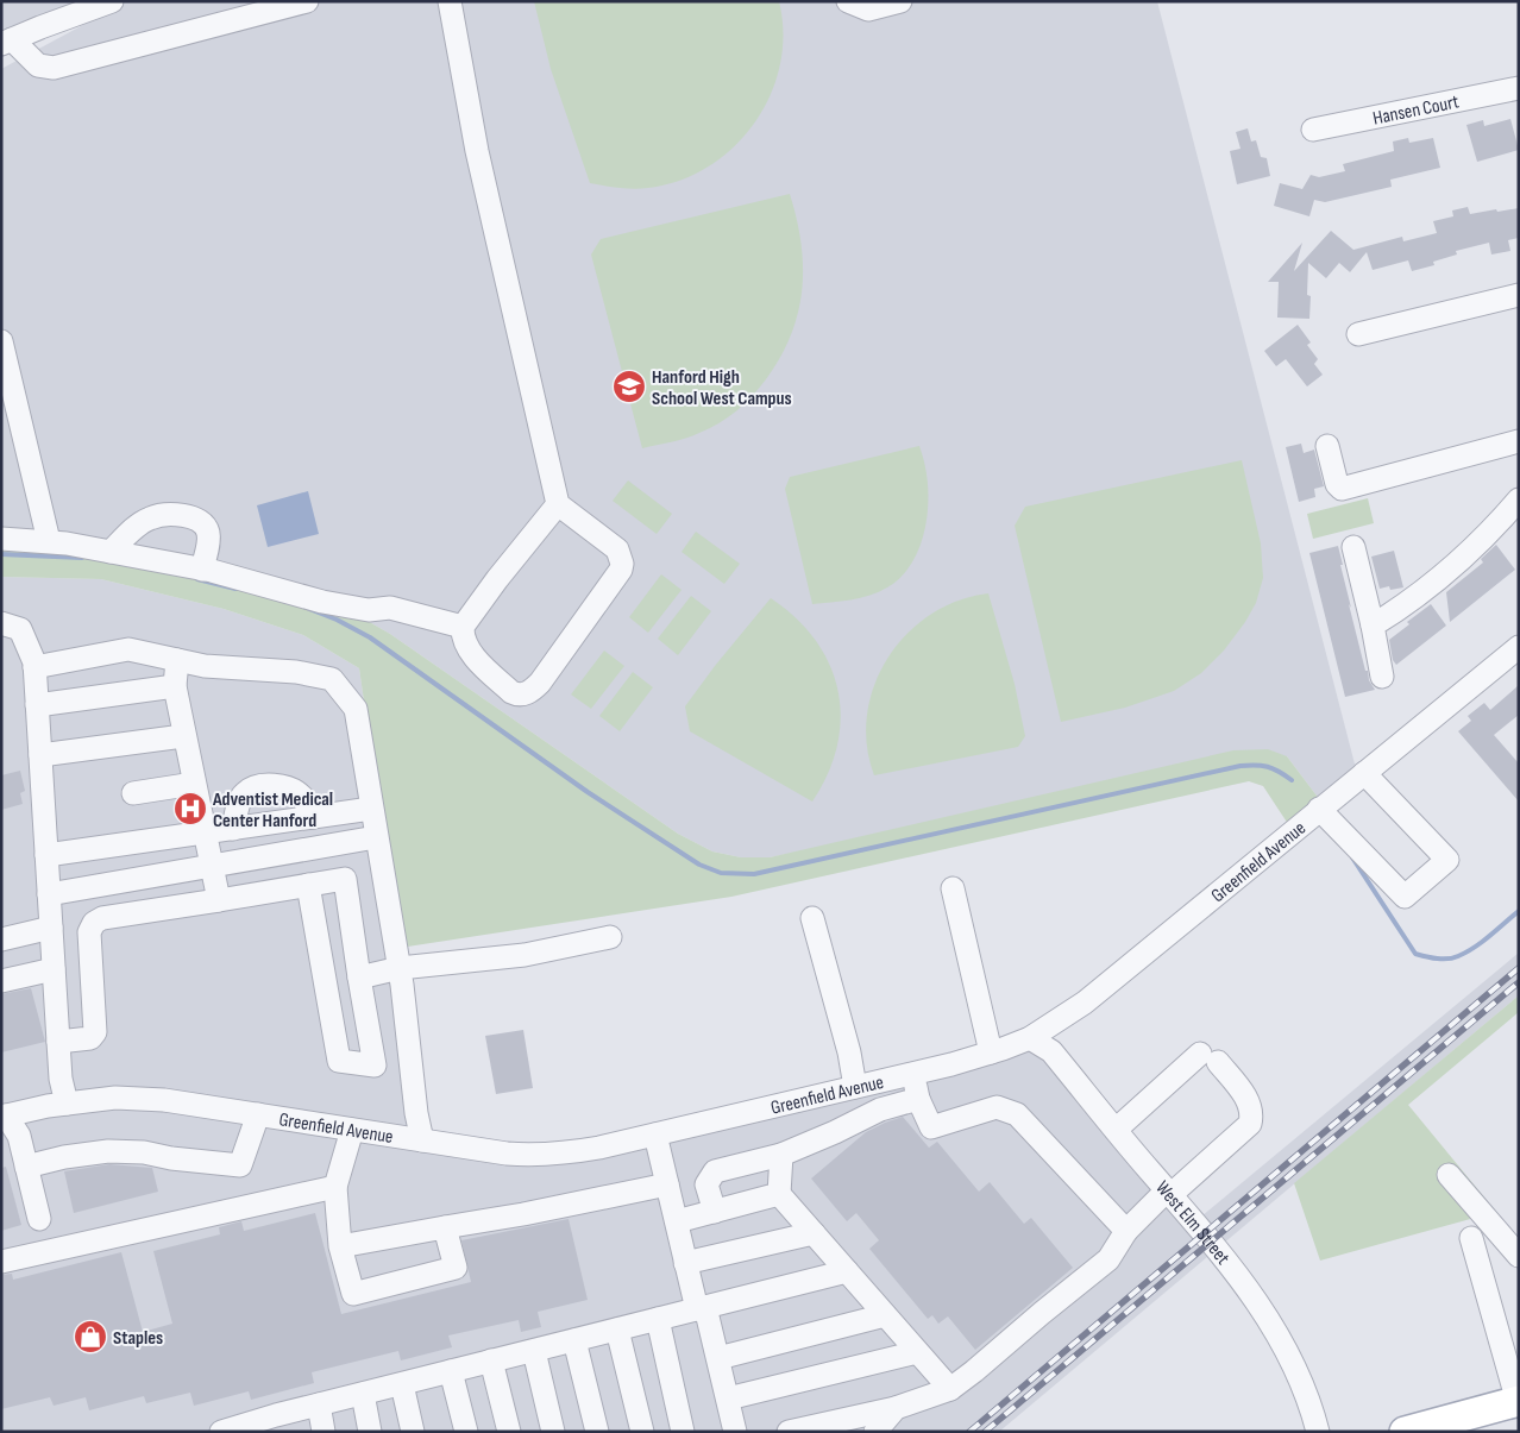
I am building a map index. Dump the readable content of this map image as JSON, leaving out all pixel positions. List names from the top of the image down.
{
  "streets": {
    "street": ["Hansen Court", "Greenfield Avenue", "West Elm Street"]
  },
  "crossings": [
    ["Greenfield Avenue", "West Elm Street"]
  ],
  "places": {
    "school or university": ["Hanford High School West Campus"],
    "hospital": ["Adventist Medical Center Hanford"],
    "shop": ["Staples"]
  }
}
